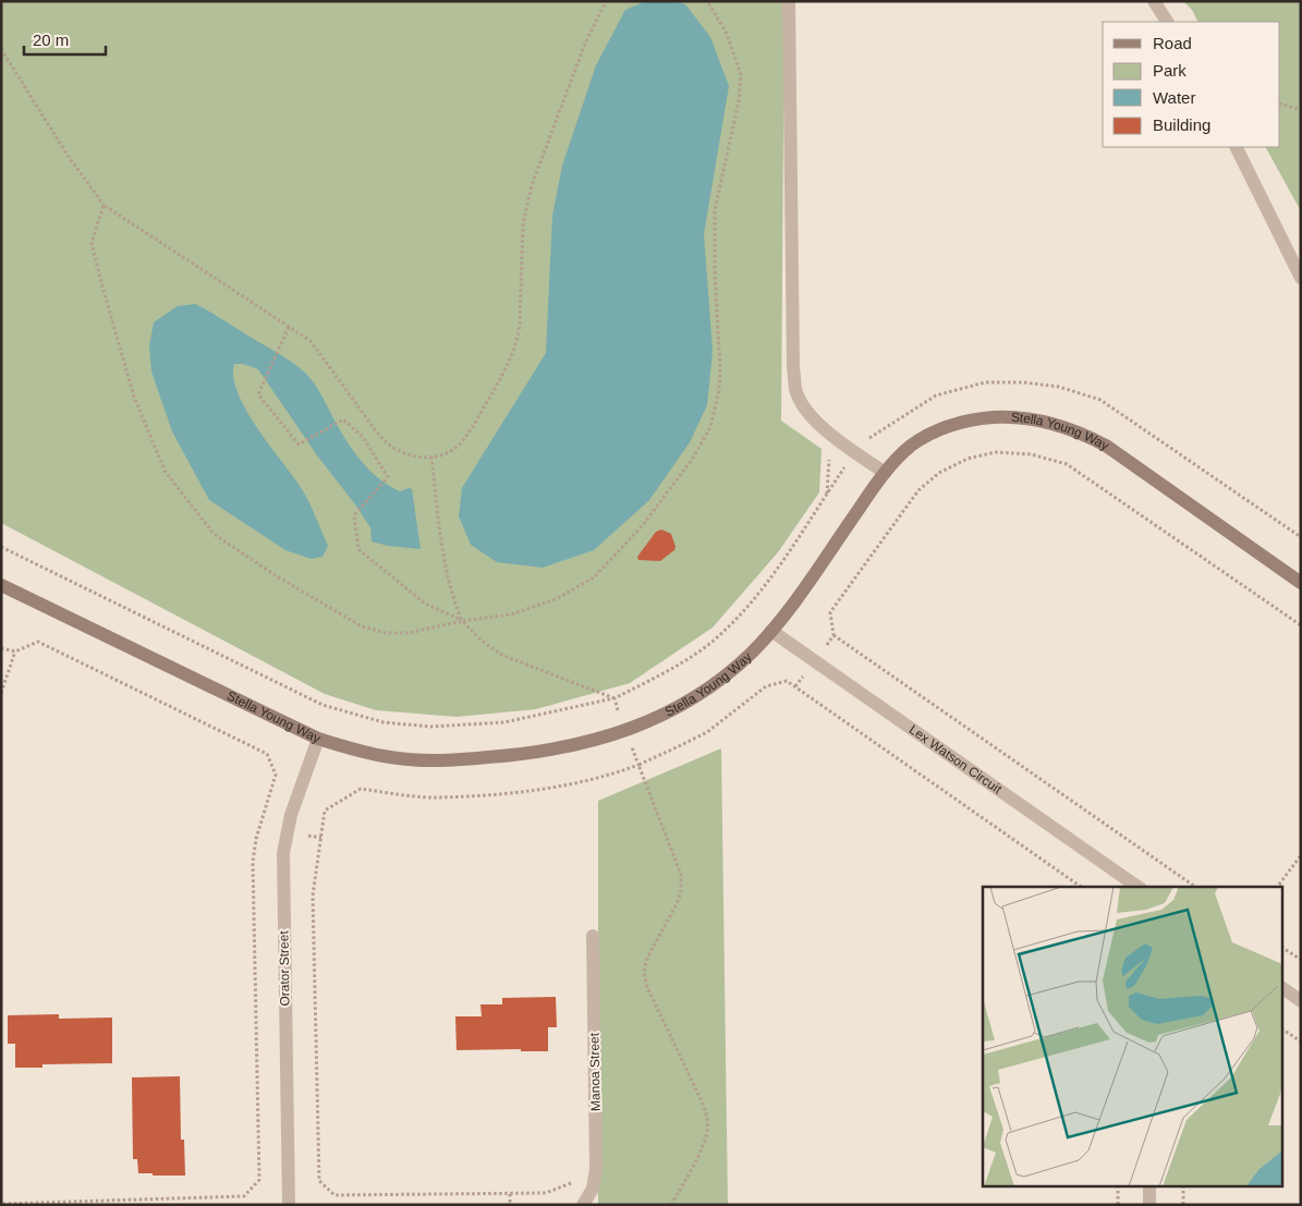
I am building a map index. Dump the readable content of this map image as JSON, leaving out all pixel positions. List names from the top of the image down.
{
  "streets": {
    "street": [
      "Stella Young Way",
      "Lex Watson Circuit",
      "Orator Street",
      "Manoa Street"
    ]
  },
  "crossings": [
    ["Stella Young Way", "Lex Watson Circuit"],
    ["Stella Young Way", "Orator Street"]
  ],
  "legend": [
    "Road",
    "Park",
    "Water",
    "Building"
  ],
  "scale_bar": "20 m"
}
